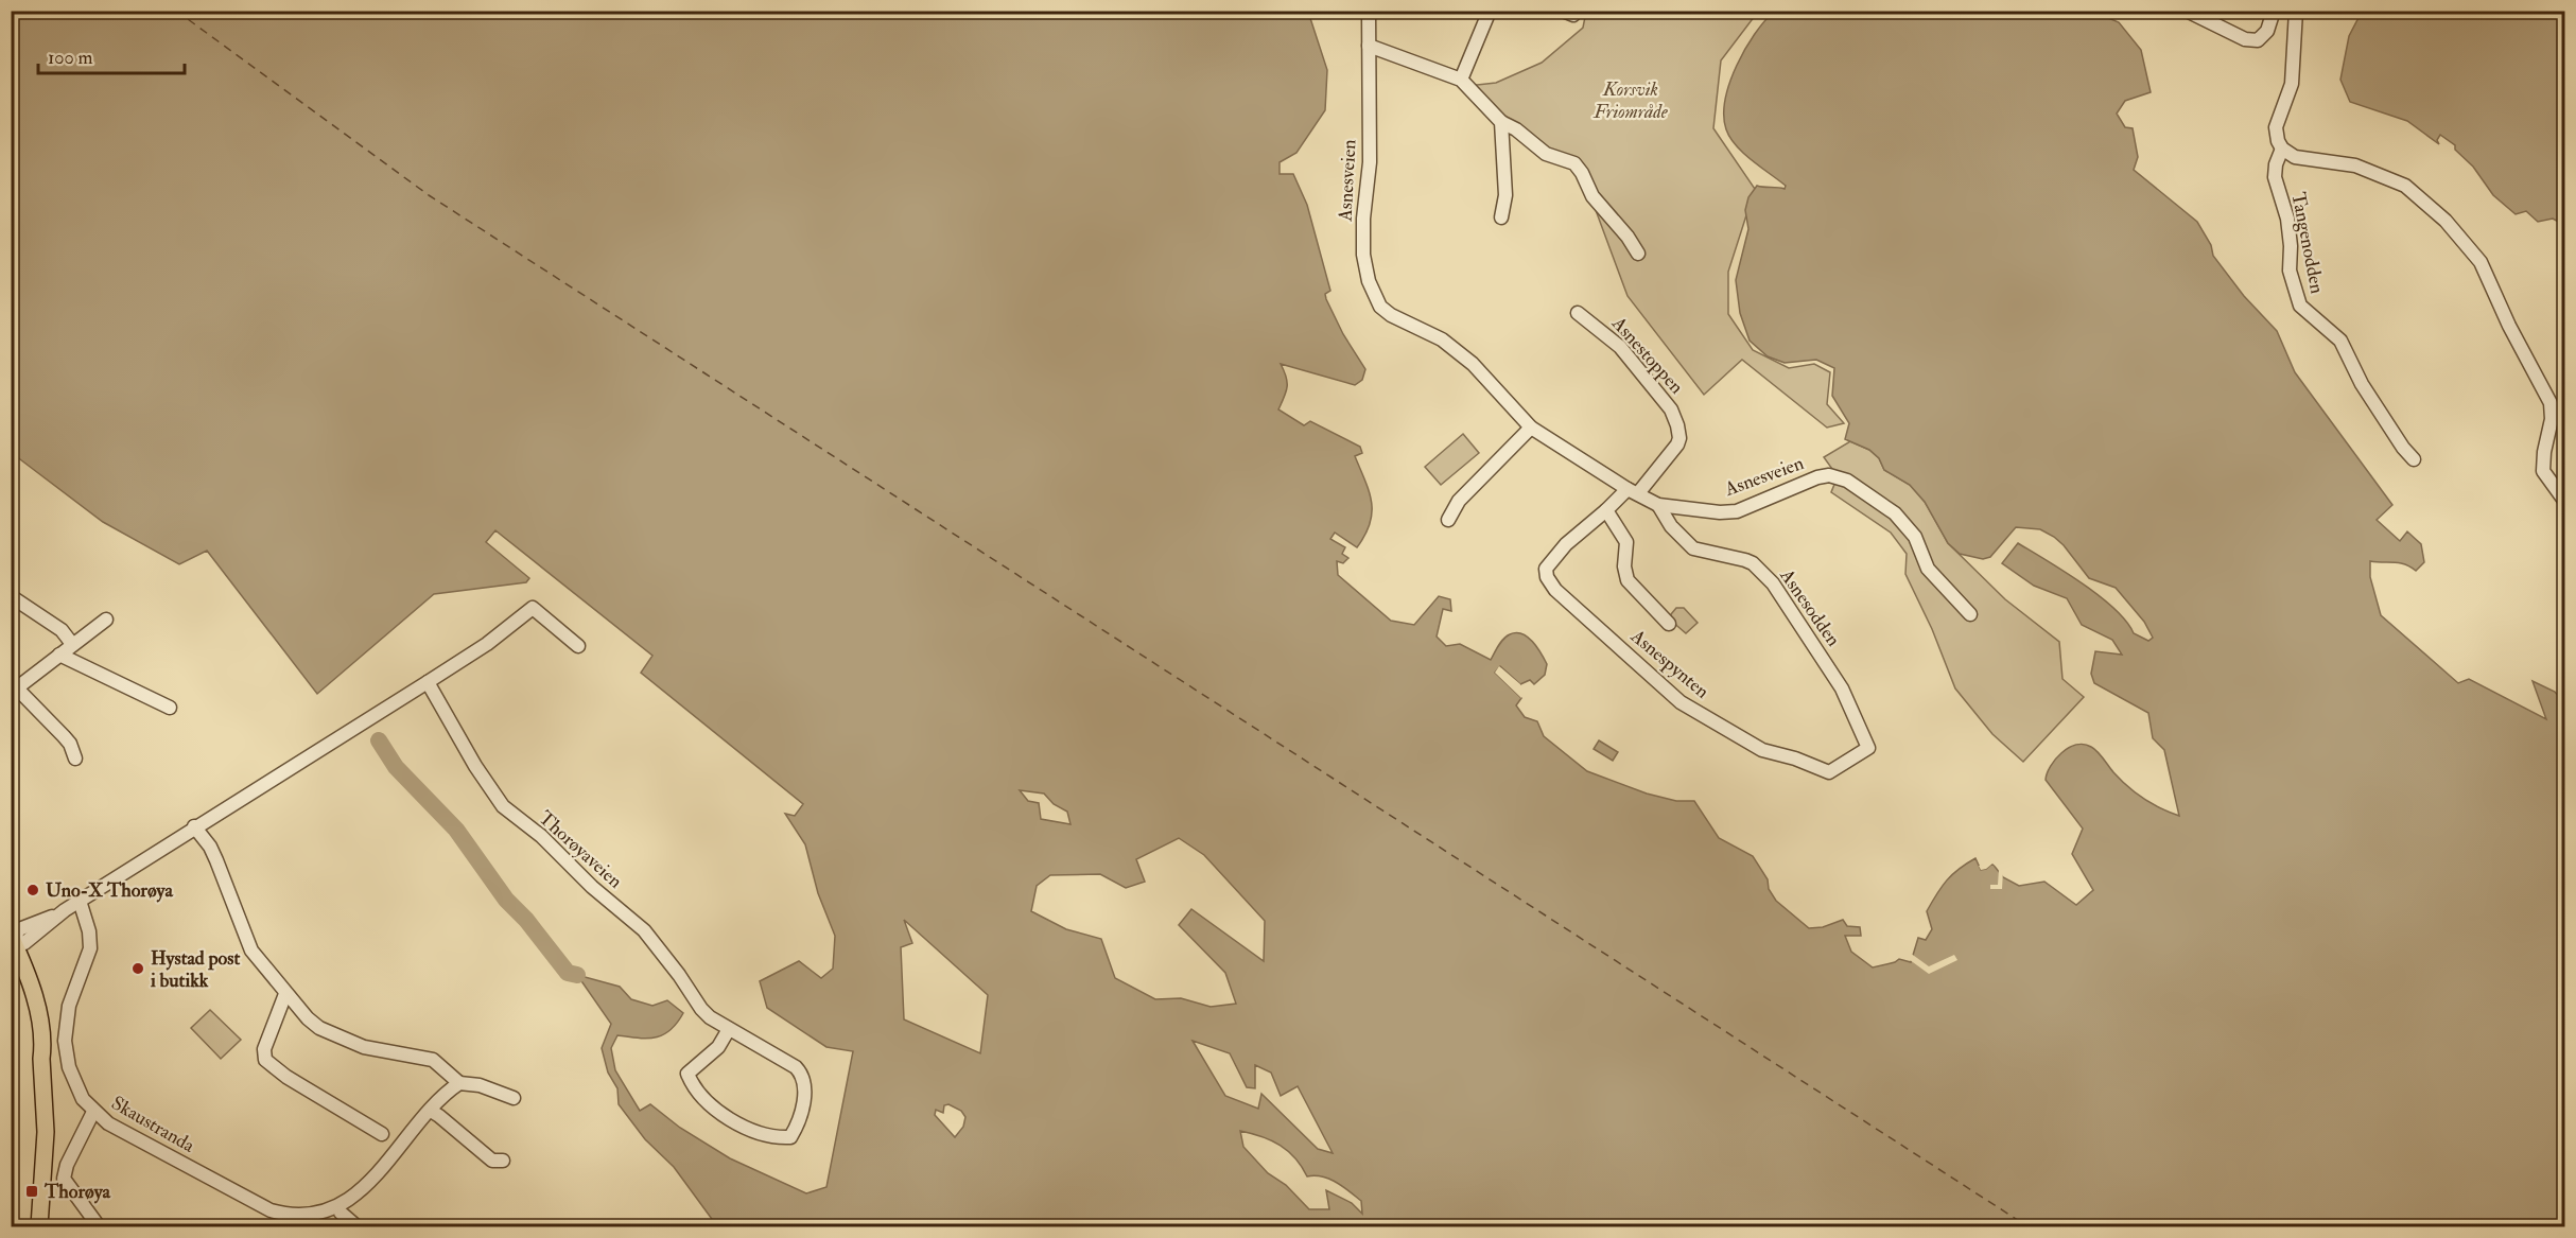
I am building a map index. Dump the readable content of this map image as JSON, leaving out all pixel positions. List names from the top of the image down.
{
  "streets": {
    "street": [
      "Asnesveien",
      "Tangenodden",
      "Asnestoppen",
      "Asnesodden",
      "Asnespynten",
      "Thorøyaveien",
      "Skaustranda"
    ]
  },
  "crossings": [
    ["Asnesveien", "Asnestoppen"],
    ["Asnesveien", "Asnesodden"],
    ["Asnesveien", "Asnespynten"],
    ["Asnestoppen", "Asnespynten"],
    ["Asnesodden", "Asnespynten"]
  ],
  "parks": ["Korsvik Friområde"],
  "places": {
    "other": ["Uno-X Thorøya", "Hystad post i butikk"],
    "transit": ["Thorøya"]
  },
  "scale_bar": "100 m"
}
